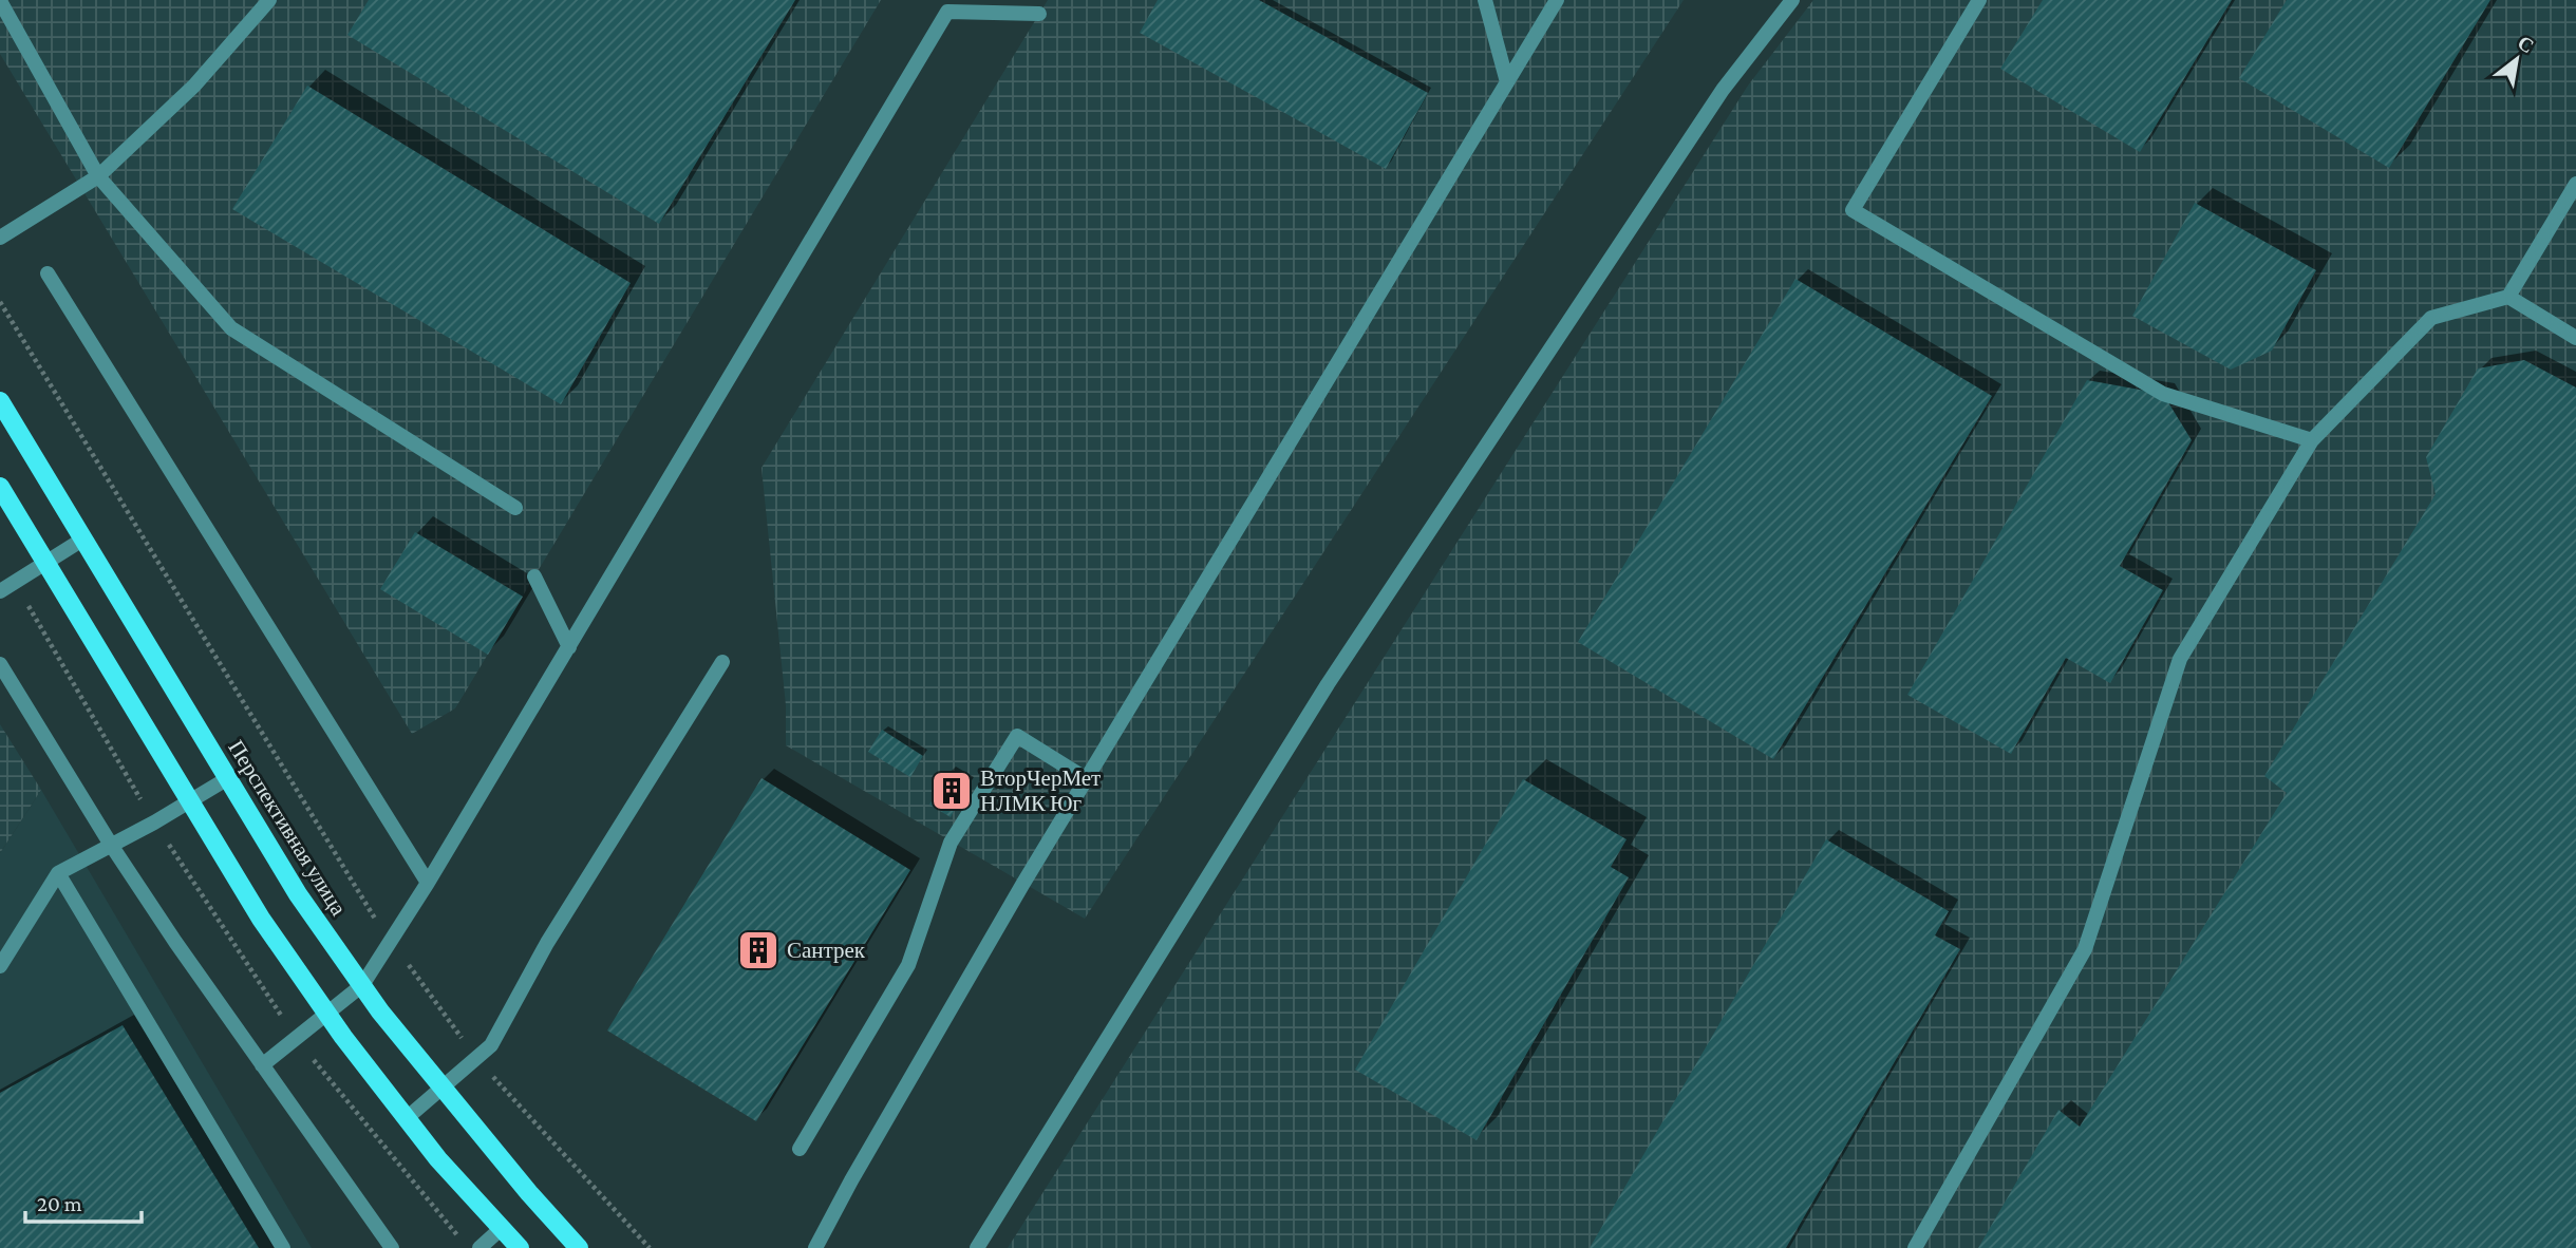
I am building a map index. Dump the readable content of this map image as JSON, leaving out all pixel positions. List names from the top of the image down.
{
  "streets": {
    "main road": ["Перспективная улица"]
  },
  "places": {
    "building": ["ВторЧерМет НЛМК Юг", "Сантрек"]
  },
  "scale_bar": "20 m",
  "north": "top right"
}
